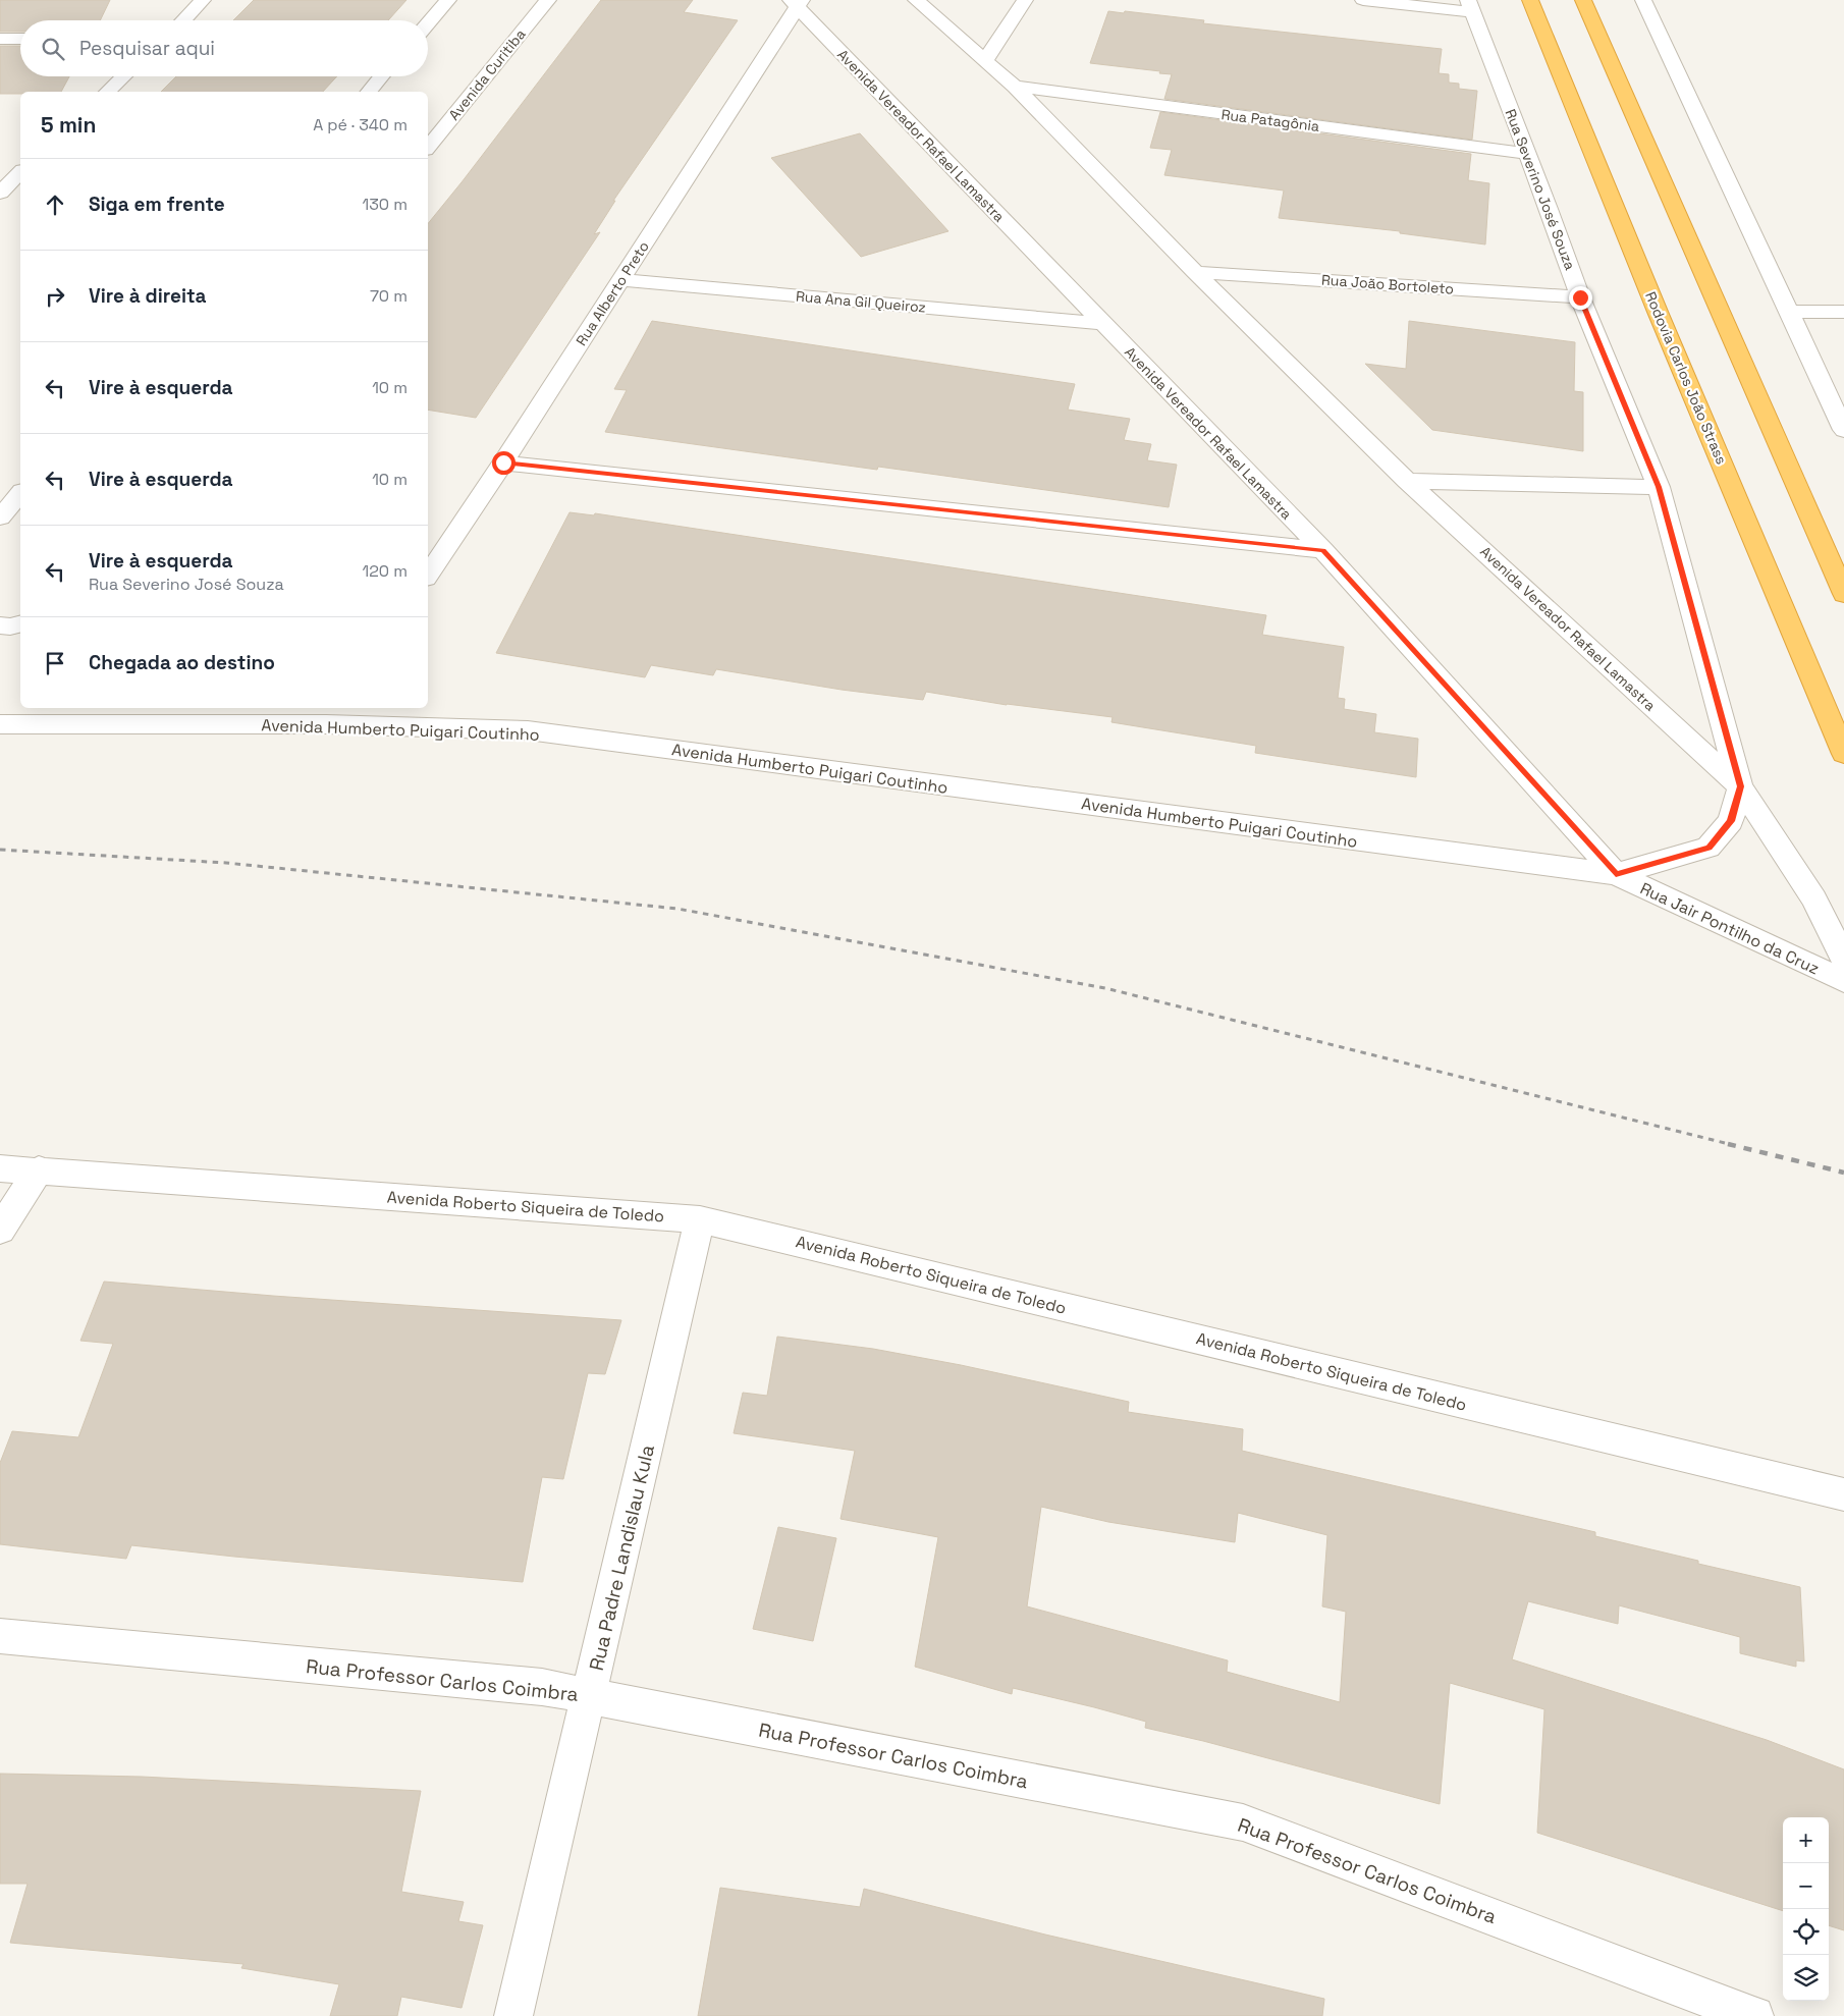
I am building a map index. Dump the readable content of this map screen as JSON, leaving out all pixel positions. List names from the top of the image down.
{
  "streets": {
    "highway": ["Rodovia Carlos João Strass"],
    "street": [
      "Avenida Curitiba",
      "Rua Patagônia",
      "Avenida Vereador Rafael Lamastra",
      "Rua Severino José Souza",
      "Rua João Bortoleto",
      "Rua Alberto Preto",
      "Rua Ana Gil Queiroz",
      "Avenida Humberto Puigari Coutinho",
      "Rua Jair Pontilho da Cruz",
      "Avenida Roberto Siqueira de Toledo",
      "Rua Padre Landislau Kula",
      "Rua Professor Carlos Coimbra"
    ]
  },
  "crossings": [
    ["Rua Patagônia", "Avenida Vereador Rafael Lamastra"],
    ["Rua Patagônia", "Rua Severino José Souza"],
    ["Avenida Vereador Rafael Lamastra", "Rua Severino José Souza"],
    ["Avenida Vereador Rafael Lamastra", "Rua João Bortoleto"],
    ["Avenida Vereador Rafael Lamastra", "Rua Alberto Preto"],
    ["Avenida Vereador Rafael Lamastra", "Rua Ana Gil Queiroz"],
    ["Avenida Vereador Rafael Lamastra", "Avenida Humberto Puigari Coutinho"],
    ["Avenida Vereador Rafael Lamastra", "Rua Jair Pontilho da Cruz"],
    ["Rua Severino José Souza", "Rua João Bortoleto"],
    ["Rua Severino José Souza", "Rua Jair Pontilho da Cruz"],
    ["Rua Alberto Preto", "Rua Ana Gil Queiroz"],
    ["Avenida Humberto Puigari Coutinho", "Rua Jair Pontilho da Cruz"],
    ["Avenida Roberto Siqueira de Toledo", "Rua Padre Landislau Kula"],
    ["Rua Padre Landislau Kula", "Rua Professor Carlos Coimbra"]
  ],
  "page": {
    "search": "Pesquisar aqui",
    "heading": ["5 min", "A pé · 340 m"],
    "list": [
      ["Siga em frente", "130 m"],
      ["Vire à direita", "70 m"],
      ["Vire à esquerda", "10 m"],
      ["Vire à esquerda", "10 m"],
      ["Vire à esquerda", "Rua Severino José Souza", "120 m"],
      "Chegada ao destino"
    ],
    "map_buttons": ["+", "−"]
  }
}
